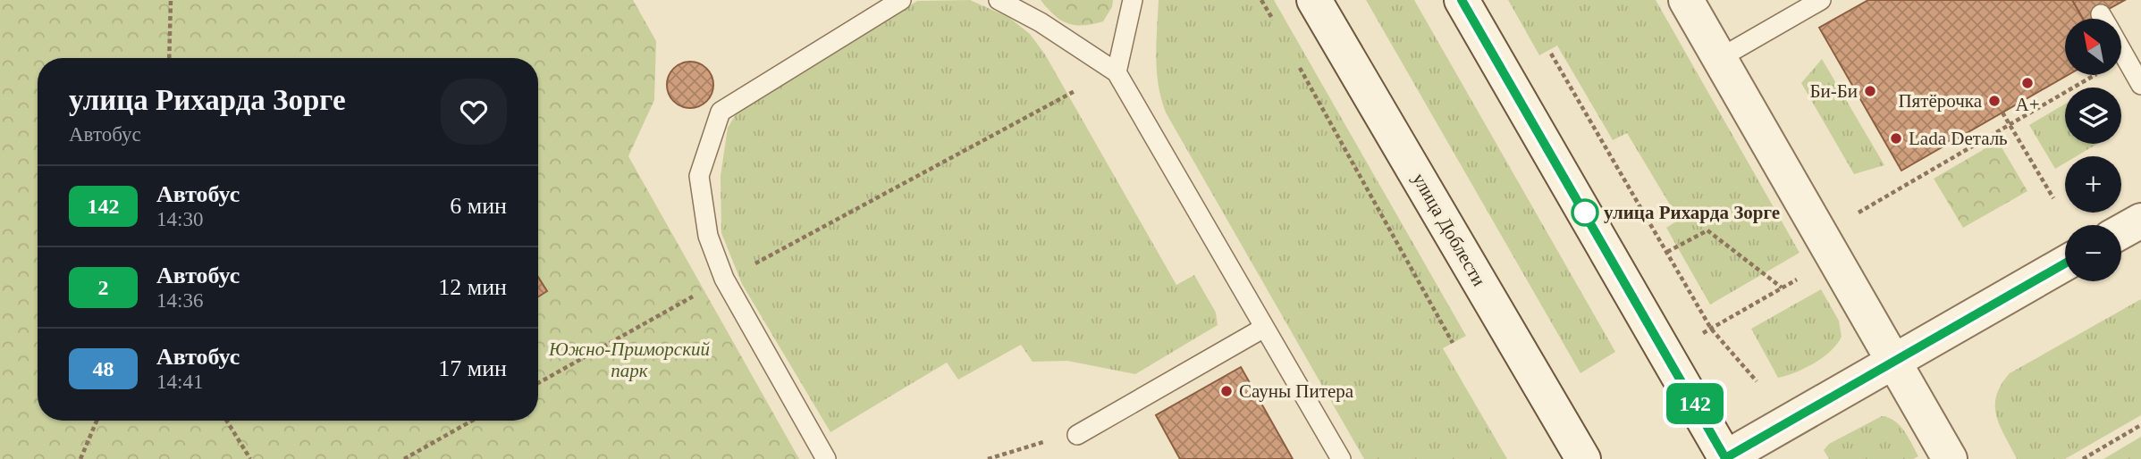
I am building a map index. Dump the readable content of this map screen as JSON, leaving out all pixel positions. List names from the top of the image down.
{
  "streets": {
    "main road": ["улица Доблести"]
  },
  "parks": ["Южно-Приморский парк"],
  "places": [
    "А+",
    "Би-Би",
    "Пятёрочка",
    "Lada Dеталь",
    "улица Рихарда Зорге",
    "Сауны Питера"
  ],
  "lines": ["bus line 142"],
  "north": "top left",
  "page": {
    "on_map": "142",
    "map_buttons": ["+", "−"],
    "heading": ["улица Рихарда Зорге", "Автобус"],
    "list": [
      {
        "mark": "142",
        "name": "Автобус",
        "note": "14:30",
        "value": "6 мин"
      },
      {
        "mark": "2",
        "name": "Автобус",
        "note": "14:36",
        "value": "12 мин"
      },
      {
        "mark": "48",
        "name": "Автобус",
        "note": "14:41",
        "value": "17 мин"
      }
    ]
  }
}
